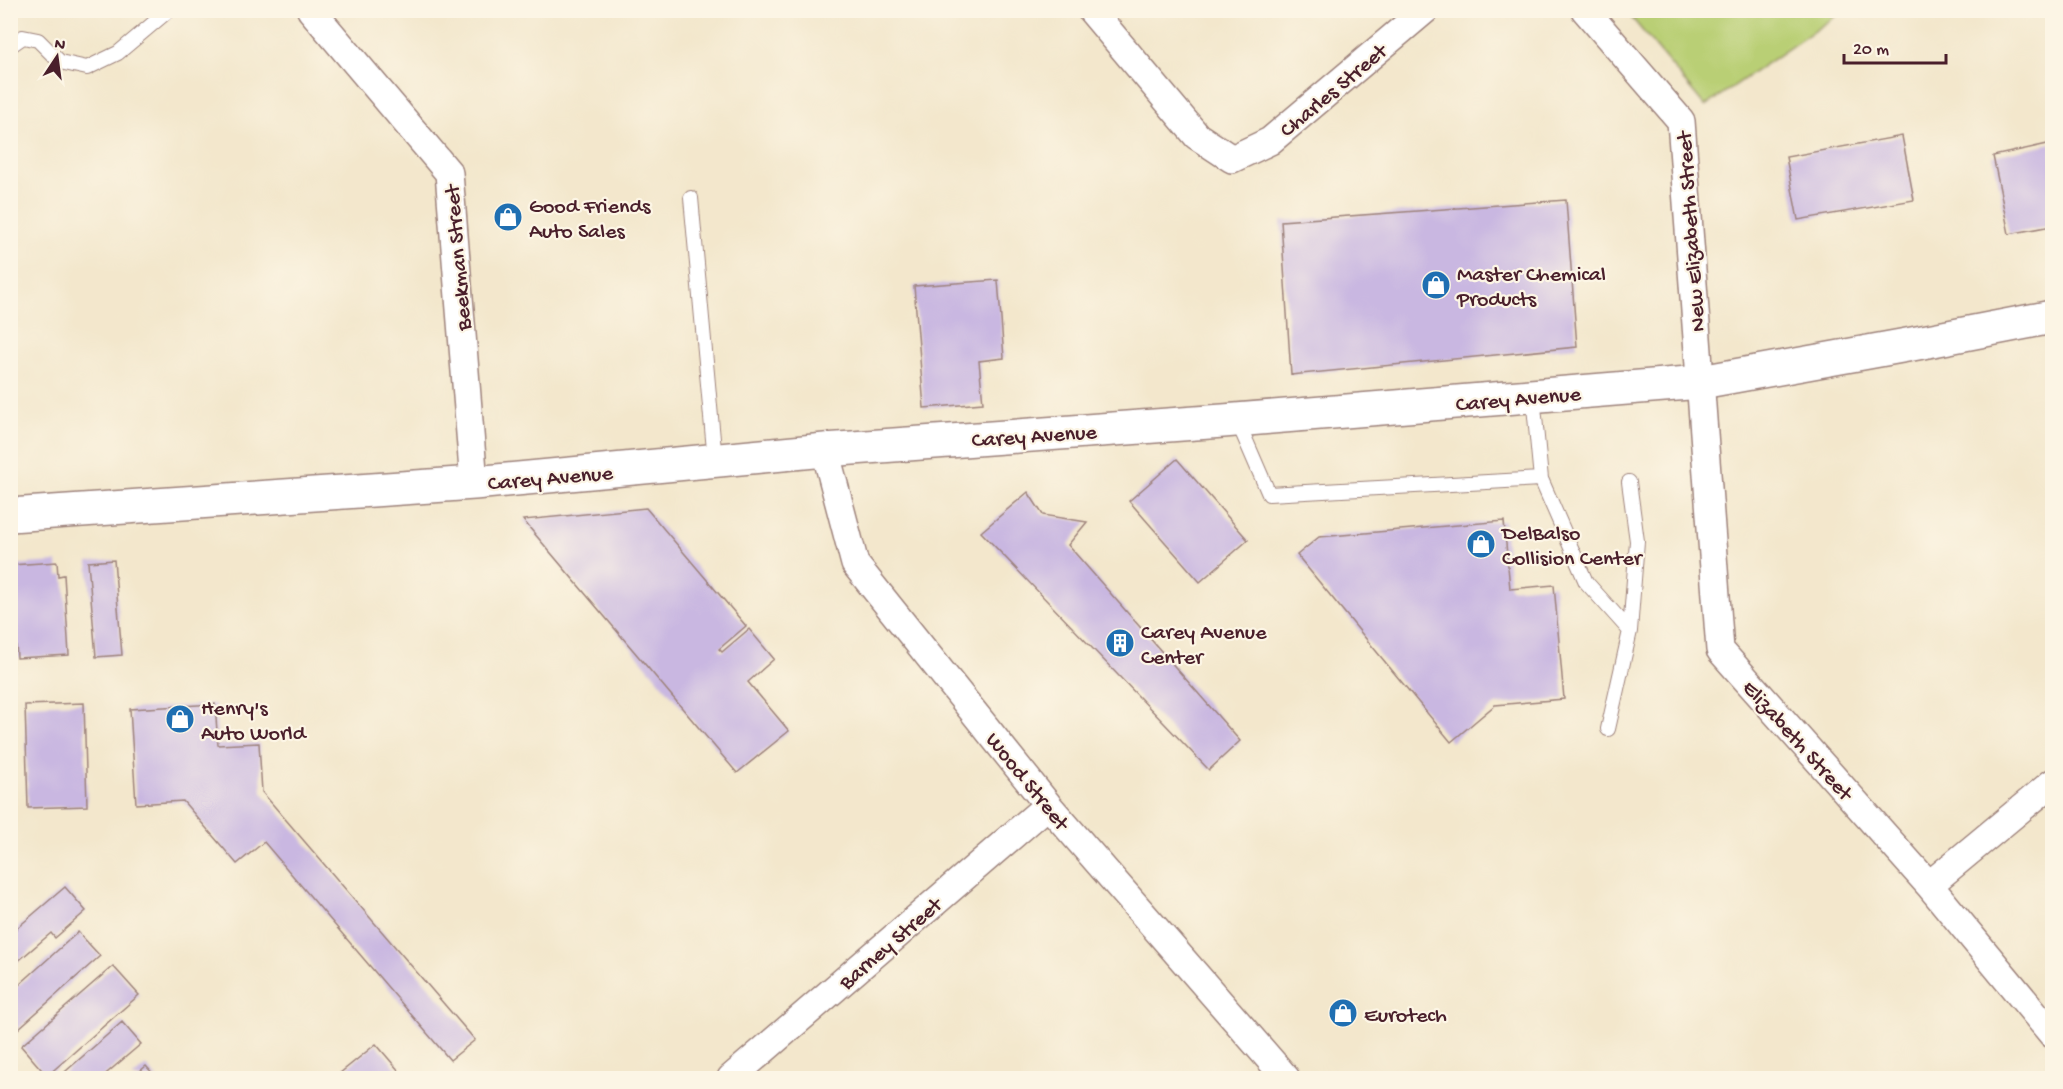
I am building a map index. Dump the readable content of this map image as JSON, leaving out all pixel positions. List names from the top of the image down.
{
  "streets": {
    "main road": ["Carey Avenue"],
    "street": [
      "Charles Street",
      "New Elizabeth Street",
      "Beekman Street",
      "Elizabeth Street",
      "Wood Street",
      "Barney Street"
    ]
  },
  "crossings": [
    ["New Elizabeth Street", "Carey Avenue"],
    ["New Elizabeth Street", "Elizabeth Street"],
    ["Beekman Street", "Carey Avenue"],
    ["Carey Avenue", "Elizabeth Street"],
    ["Carey Avenue", "Wood Street"],
    ["Wood Street", "Barney Street"]
  ],
  "places": {
    "shop": [
      "Good Friends Auto Sales",
      "Master Chemical Products",
      "DelBalso Collision Center",
      "Henry's Auto World",
      "Eurotech"
    ],
    "building": ["Carey Avenue Center"]
  },
  "scale_bar": "20 m",
  "north": "top"
}
